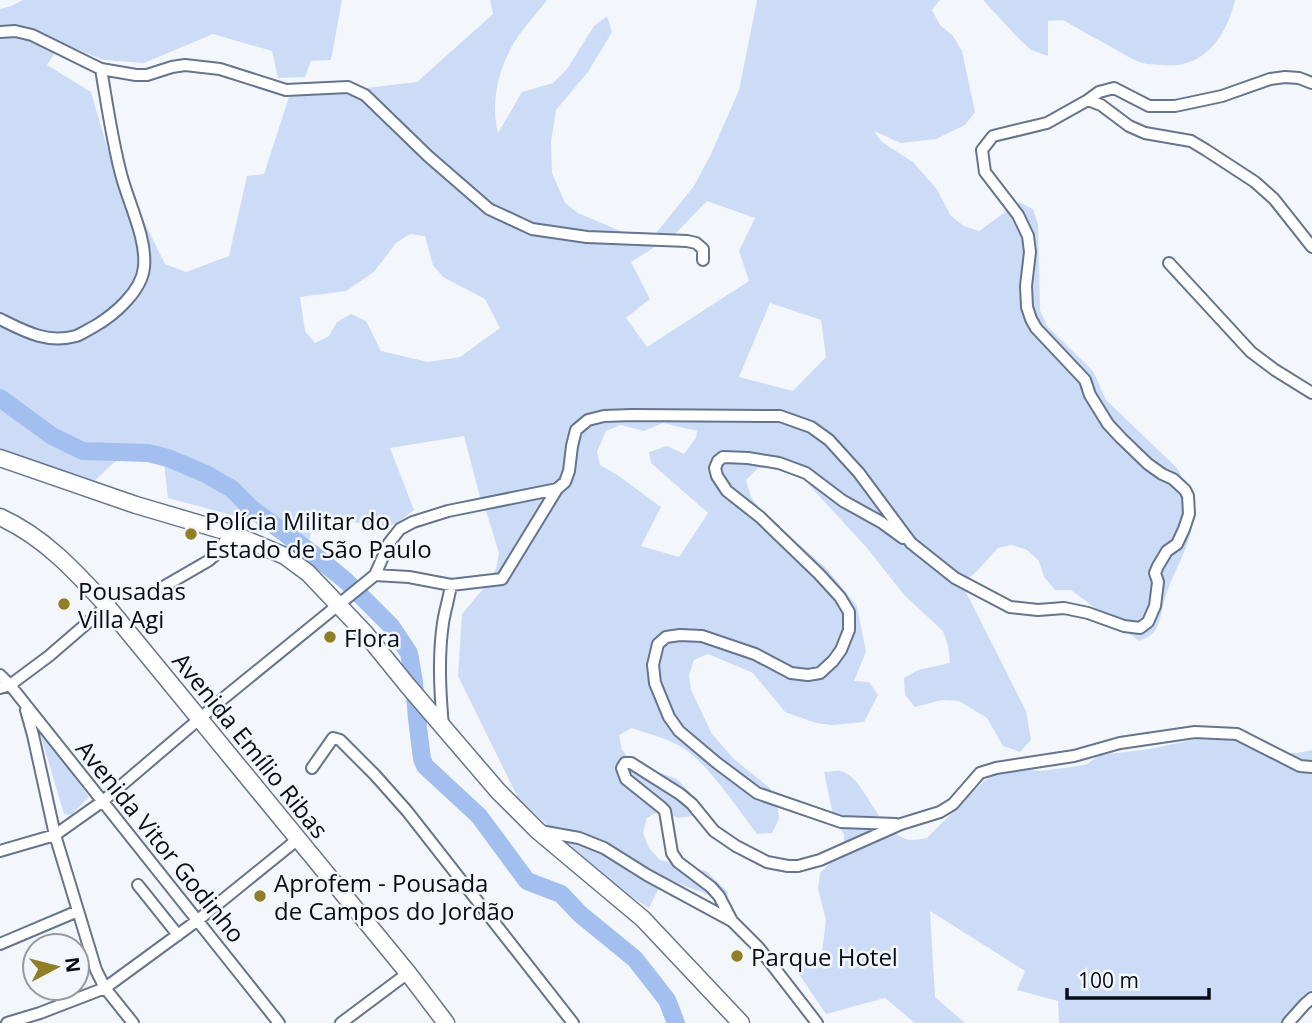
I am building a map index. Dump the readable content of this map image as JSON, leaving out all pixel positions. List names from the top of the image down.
{
  "streets": {
    "street": ["Avenida Emílio Ribas", "Avenida Vitor Godinho"]
  },
  "places": [
    "Polícia Militar do Estado de São Paulo",
    "Pousadas Villa Agi",
    "Flora",
    "Aprofem - Pousada de Campos do Jordão",
    "Parque Hotel"
  ],
  "scale_bar": "100 m",
  "north": "right"
}
